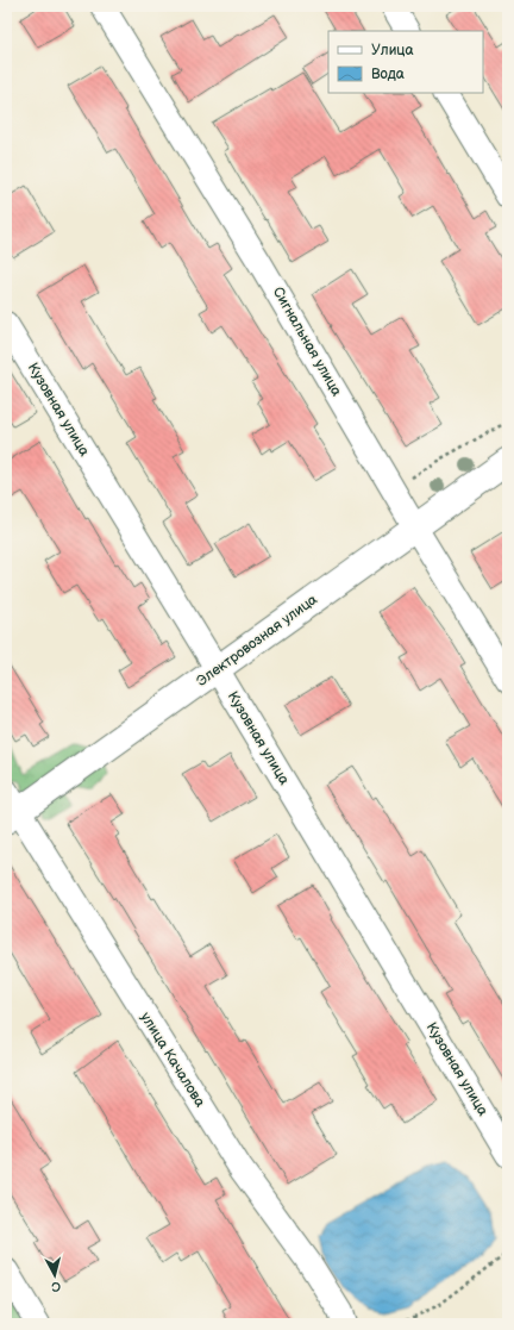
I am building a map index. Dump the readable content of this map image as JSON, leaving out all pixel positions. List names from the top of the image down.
{
  "streets": {
    "street": [
      "Сигнальная улица",
      "Кузовная улица",
      "Электровозная улица",
      "улица Качалова"
    ]
  },
  "crossings": [
    ["Сигнальная улица", "Электровозная улица"],
    ["Кузовная улица", "Электровозная улица"],
    ["Электровозная улица", "улица Качалова"]
  ],
  "legend": ["Улица", "Вода"],
  "north": "bottom"
}
